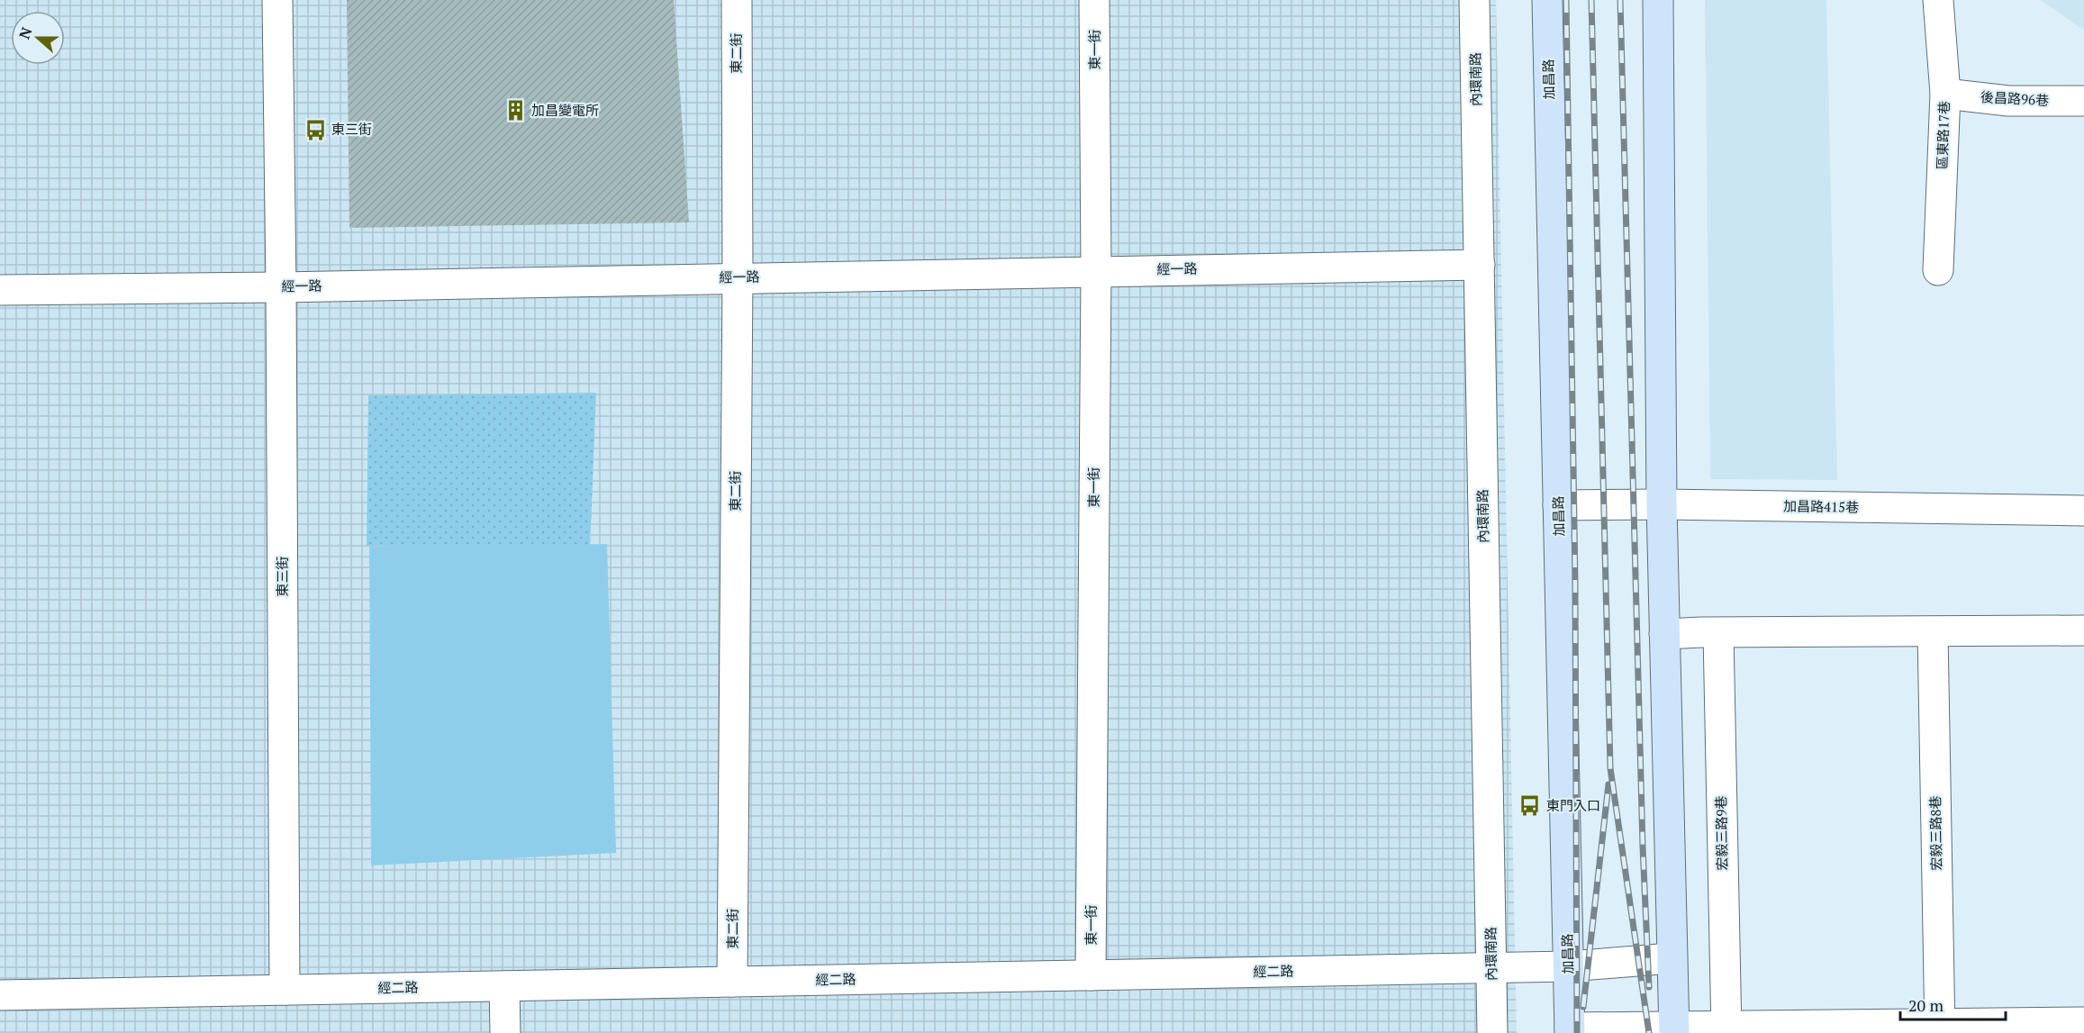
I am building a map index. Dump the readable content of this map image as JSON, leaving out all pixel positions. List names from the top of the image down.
{
  "streets": {
    "street": [
      "東一街",
      "東二街",
      "內環南路",
      "加昌路",
      "後昌路96巷",
      "區東路17巷",
      "經一路",
      "加昌路415巷",
      "東三街",
      "宏毅三路9巷",
      "宏毅三路8巷",
      "經二路"
    ]
  },
  "crossings": [
    ["東一街", "經一路"],
    ["東一街", "經二路"],
    ["東二街", "經一路"],
    ["東二街", "經二路"],
    ["內環南路", "經一路"],
    ["內環南路", "經二路"],
    ["加昌路", "加昌路415巷"],
    ["加昌路", "經二路"],
    ["後昌路96巷", "區東路17巷"],
    ["經一路", "東三街"],
    ["東三街", "經二路"]
  ],
  "places": {
    "building": ["加昌變電所"],
    "bus stop": ["東三街", "東門入口"]
  },
  "scale_bar": "20 m",
  "north": "left"
}
